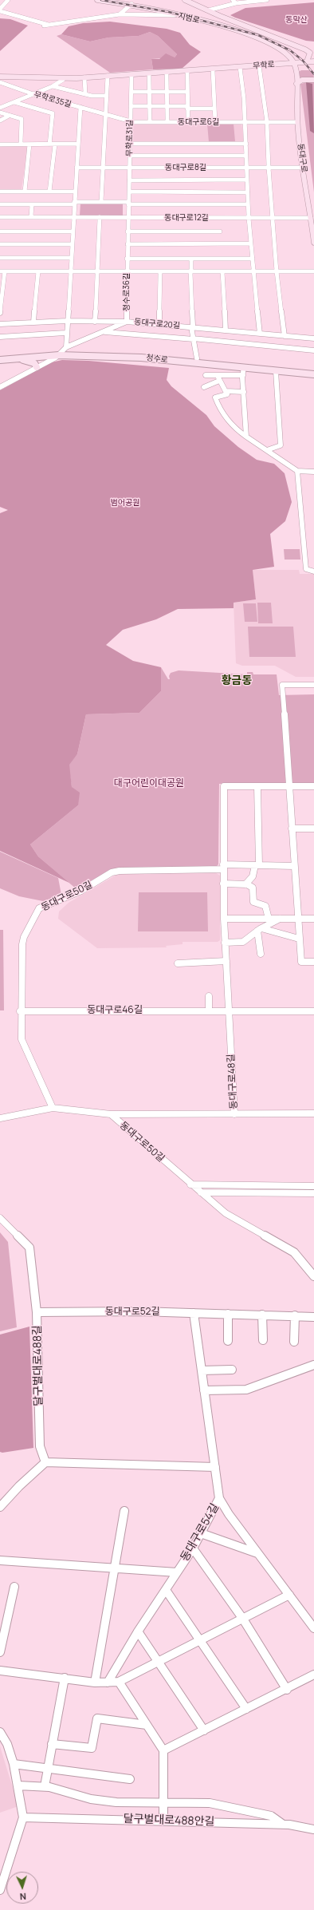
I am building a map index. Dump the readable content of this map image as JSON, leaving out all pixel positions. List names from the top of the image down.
{
  "streets": {
    "main road": [
      "지범로",
      "무학로",
      "동대구로",
      "청수로"
    ],
    "street": [
      "무학로35길",
      "동대구로6길",
      "무학로31길",
      "동대구로8길",
      "동대구로12길",
      "청수로36길",
      "동대구로20길",
      "동대구로50길",
      "동대구로46길",
      "동대구로48길",
      "동대구로52길",
      "달구벌대로488길",
      "동대구로54길",
      "달구벌대로488안길"
    ]
  },
  "crossings": [
    ["지범로", "무학로"],
    ["지범로", "동대구로"],
    ["무학로", "무학로31길"],
    ["무학로", "동대구로"],
    ["무학로35길", "동대구로6길"],
    ["무학로35길", "동대구로8길"],
    ["무학로35길", "동대구로12길"],
    ["무학로35길", "청수로36길"],
    ["무학로35길", "동대구로20길"],
    ["무학로35길", "청수로"],
    ["동대구로6길", "무학로31길"],
    ["동대구로6길", "동대구로"],
    ["무학로31길", "동대구로8길"],
    ["무학로31길", "동대구로12길"],
    ["무학로31길", "청수로36길"],
    ["동대구로", "동대구로8길"],
    ["동대구로", "동대구로12길"],
    ["동대구로12길", "청수로36길"],
    ["청수로36길", "동대구로20길"],
    ["청수로36길", "청수로"],
    ["동대구로50길", "동대구로46길"],
    ["동대구로50길", "동대구로48길"],
    ["동대구로46길", "동대구로48길"],
    ["동대구로52길", "달구벌대로488길"],
    ["동대구로52길", "동대구로54길"]
  ],
  "districts": ["황금동"],
  "parks": ["동막산", "범어공원", "대구어린이대공원"],
  "north": "bottom"
}
